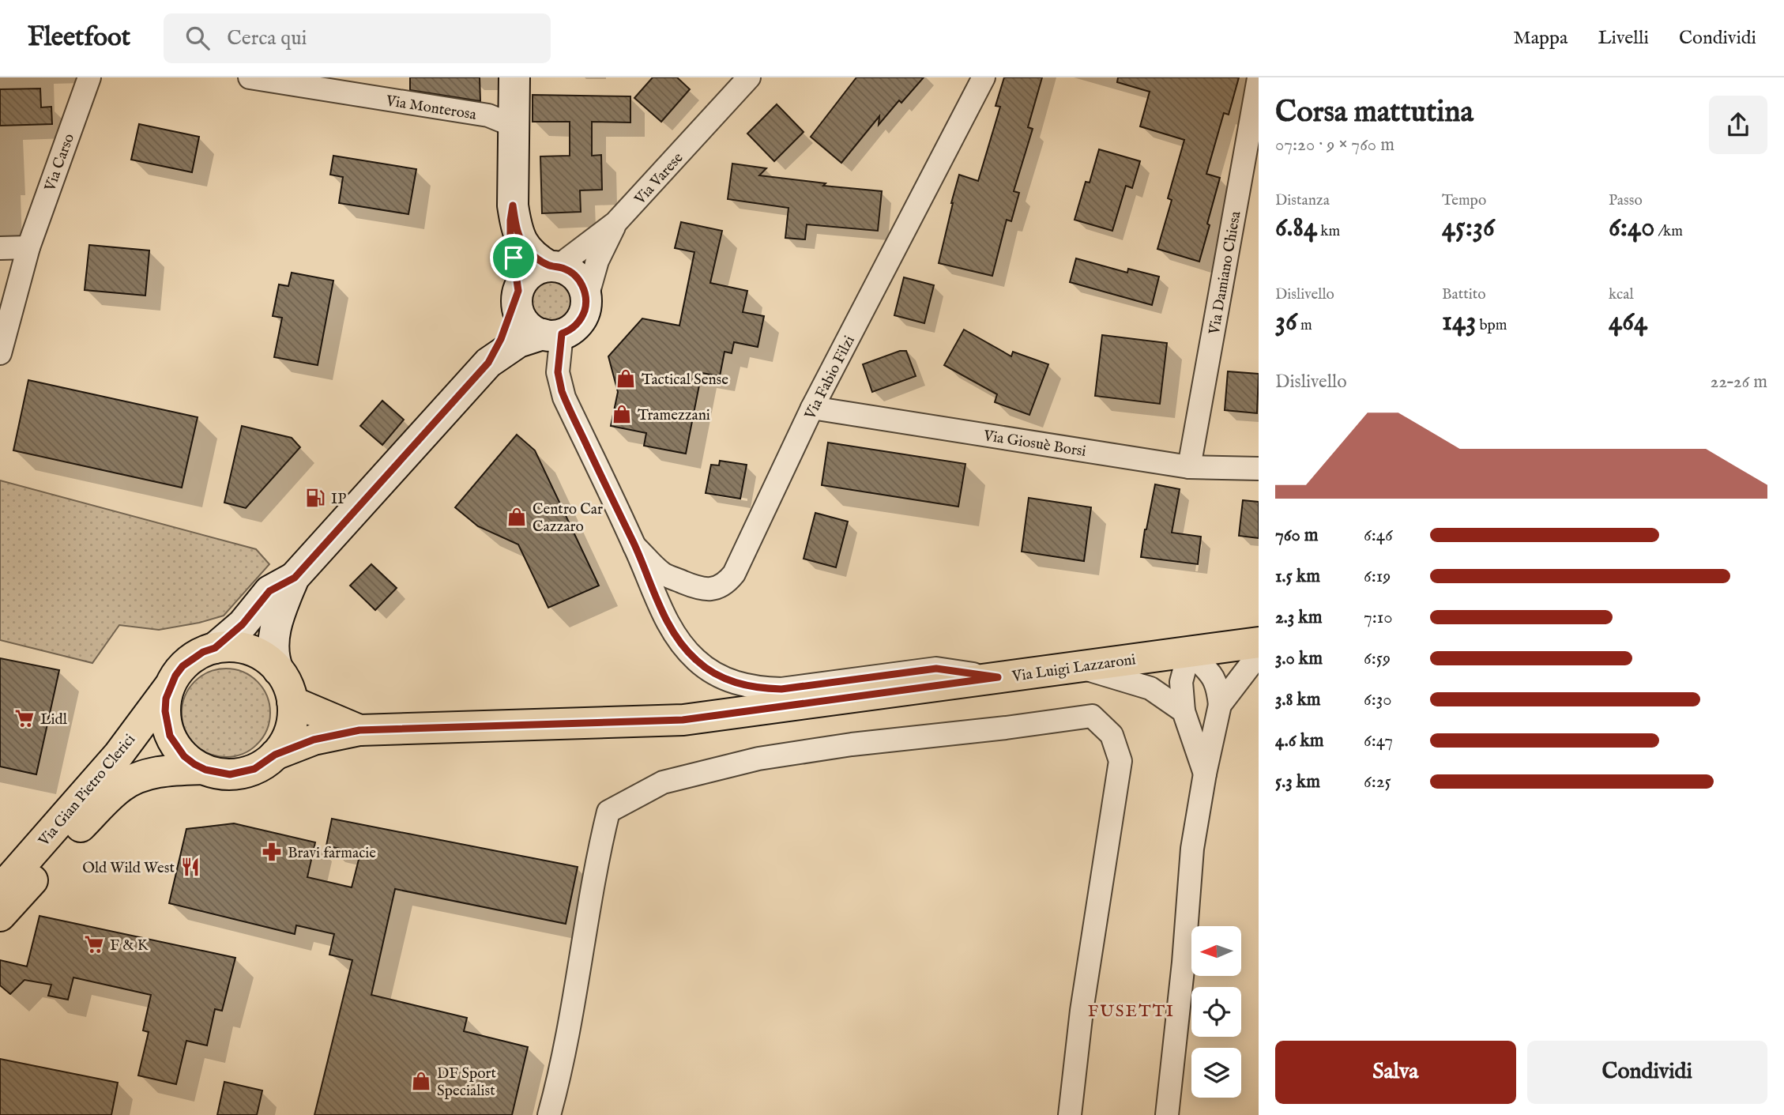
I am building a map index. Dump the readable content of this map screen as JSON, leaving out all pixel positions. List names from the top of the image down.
{
  "streets": {
    "main road": ["Via Luigi Lazzaroni", "Via Gian Pietro Clerici"],
    "street": [
      "Via Monterosa",
      "Via Carso",
      "Via Varese",
      "Via Damiano Chiesa",
      "Via Fabio Filzi",
      "Via Giosuè Borsi"
    ]
  },
  "crossings": [
    ["Via Damiano Chiesa", "Via Giosuè Borsi"],
    ["Via Fabio Filzi", "Via Giosuè Borsi"],
    ["Via Luigi Lazzaroni", "Via Gian Pietro Clerici"]
  ],
  "districts": ["FUSETTI"],
  "places": {
    "shop": [
      "Tactical Sense",
      "Tramezzani",
      "Centro Car Cazzaro",
      "DF Sport Specialist"
    ],
    "fuel station": ["IP"],
    "supermarket": ["Lidl", "F & K"],
    "pharmacy": ["Bravi farmacie"],
    "restaurant": ["Old Wild West"]
  },
  "north": "left",
  "page": {
    "header": "Fleetfoot",
    "search": "Cerca qui",
    "nav": ["Mappa", "Livelli", "Condividi"],
    "heading": ["Corsa mattutina", "07:20 · 9 × 760 m"],
    "stats": [
      ["Distanza", "6.84 km"],
      ["Tempo", "45:36"],
      ["Passo", "6:40 /km"],
      ["Dislivello", "36 m"],
      ["Battito", "143 bpm"],
      ["kcal", "464"]
    ],
    "chart": ["Dislivello", "22–26 m"],
    "list": [
      {
        "name": "760 m",
        "note": "6:46"
      },
      {
        "name": "1.5 km",
        "note": "6:19"
      },
      {
        "name": "2.3 km",
        "note": "7:10"
      },
      {
        "name": "3.0 km",
        "note": "6:59"
      },
      {
        "name": "3.8 km",
        "note": "6:30"
      },
      {
        "name": "4.6 km",
        "note": "6:47"
      },
      {
        "name": "5.3 km",
        "note": "6:25"
      }
    ],
    "buttons": ["Salva", "Condividi"]
  }
}
